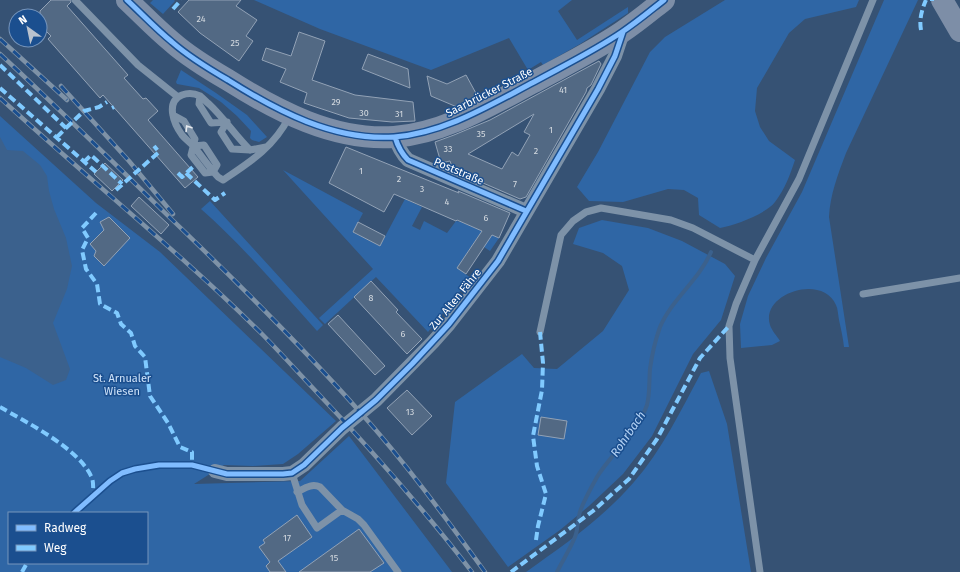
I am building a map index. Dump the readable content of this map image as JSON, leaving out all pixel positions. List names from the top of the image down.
{
  "streets": {
    "main road": ["Saarbrücker Straße"],
    "street": ["Poststraße", "Zur Alten Fähre"]
  },
  "crossings": [
    ["Saarbrücker Straße", "Poststraße"],
    ["Saarbrücker Straße", "Zur Alten Fähre"],
    ["Poststraße", "Zur Alten Fähre"]
  ],
  "water": ["Rohrbach"],
  "parks": ["St. Arnualer Wiesen"],
  "house_numbers": [
    "24",
    "25",
    "41",
    "29",
    "30",
    "31",
    "1",
    "35",
    "33",
    "2",
    "1",
    "2",
    "7",
    "3",
    "4",
    "6",
    "8",
    "6",
    "13",
    "17",
    "15"
  ],
  "legend": ["Radweg", "Weg"],
  "north": "top left"
}
